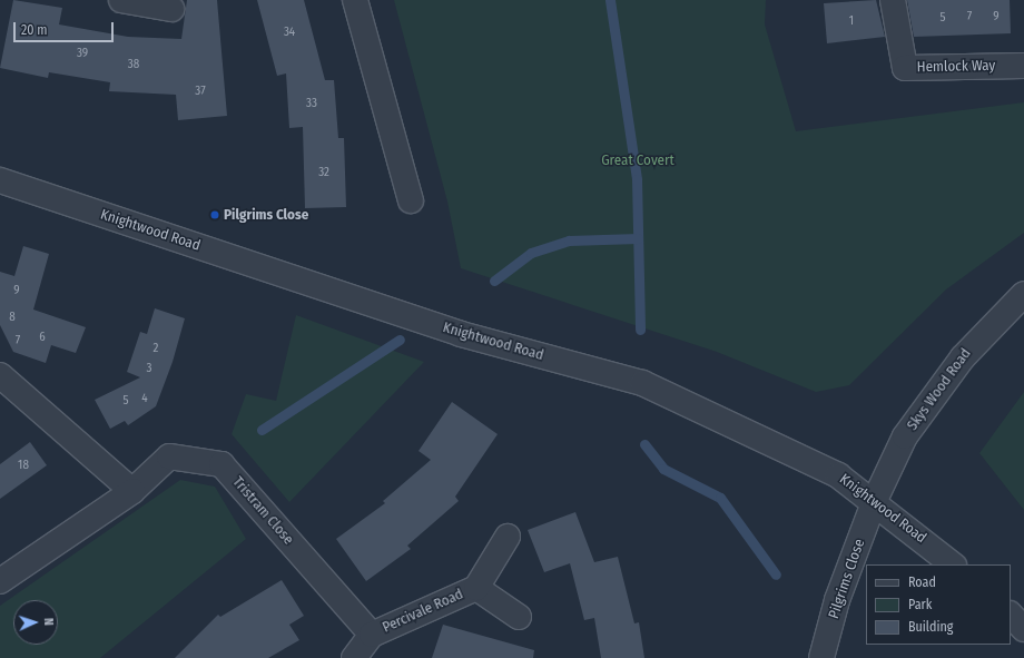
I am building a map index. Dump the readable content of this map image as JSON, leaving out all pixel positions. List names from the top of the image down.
{
  "streets": {
    "street": [
      "Hemlock Way",
      "Knightwood Road",
      "Skys Wood Road",
      "Tristram Close",
      "Pilgrims Close",
      "Percivale Road"
    ]
  },
  "crossings": [
    ["Knightwood Road", "Skys Wood Road"],
    ["Knightwood Road", "Pilgrims Close"],
    ["Skys Wood Road", "Pilgrims Close"],
    ["Tristram Close", "Percivale Road"]
  ],
  "parks": ["Great Covert"],
  "places": ["Pilgrims Close"],
  "house_numbers": [
    "7",
    "9",
    "5",
    "1",
    "34",
    "39",
    "38",
    "37",
    "33",
    "32",
    "9",
    "8",
    "6",
    "7",
    "2",
    "3",
    "4",
    "5",
    "18"
  ],
  "legend": ["Road", "Park", "Building"],
  "scale_bar": "20 m",
  "north": "right"
}
